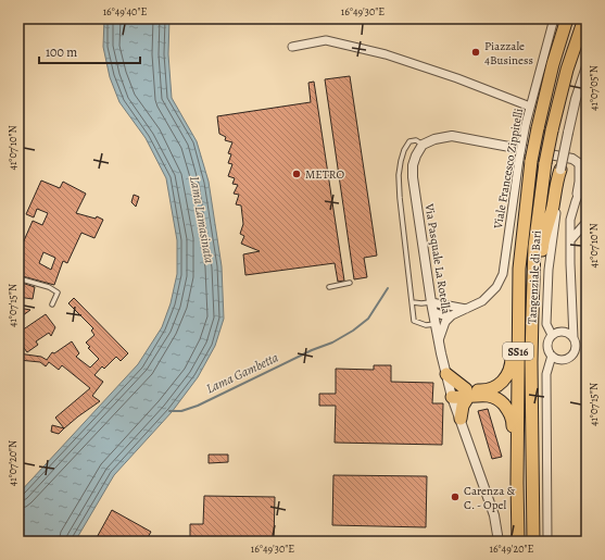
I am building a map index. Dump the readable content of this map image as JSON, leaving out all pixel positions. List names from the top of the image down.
{
  "streets": {
    "highway": ["Tangenziale di Bari", "SS16"],
    "street": ["Viale Francesco Zippitelli", "Via Pasquale La Rotella"]
  },
  "crossings": [
    ["Viale Francesco Zippitelli", "Tangenziale di Bari"]
  ],
  "water": ["Lama Lamasinata", "Lama Gambetta"],
  "places": ["Piazzale 4Business", "METRO", "Carenza & C. - Opel"],
  "scale_bar": "100 m",
  "coordinates": [
    "16°49'40\"E",
    "16°49'30\"E",
    "41°07'05\"N",
    "41°07'10\"N",
    "41°07'15\"N",
    "41°07'20\"N",
    "16°49'20\"E"
  ]
}
